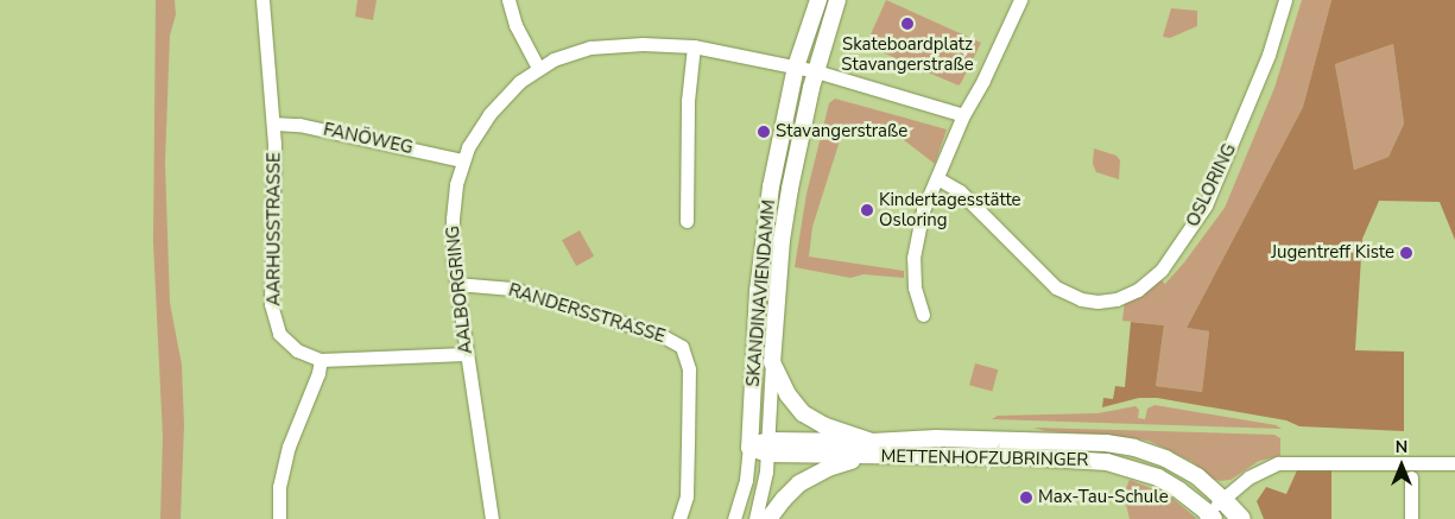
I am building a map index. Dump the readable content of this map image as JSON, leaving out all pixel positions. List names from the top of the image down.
{
  "streets": {
    "main road": ["SKANDINAVIENDAMM", "METTENHOFZUBRINGER"],
    "street": [
      "FANÖWEG",
      "OSLORING",
      "AARHUSSTRASSE",
      "AALBORGRING",
      "RANDERSSTRASSE"
    ]
  },
  "crossings": [
    ["FANÖWEG", "AARHUSSTRASSE"],
    ["FANÖWEG", "AALBORGRING"],
    ["AARHUSSTRASSE", "AALBORGRING"],
    ["AALBORGRING", "SKANDINAVIENDAMM"],
    ["AALBORGRING", "RANDERSSTRASSE"],
    ["SKANDINAVIENDAMM", "METTENHOFZUBRINGER"]
  ],
  "places": [
    "Skateboardplatz Stavangerstraße",
    "Stavangerstraße",
    "Kindertagesstätte Osloring",
    "Jugentreff Kiste",
    "Max-Tau-Schule"
  ],
  "north": "top"
}
